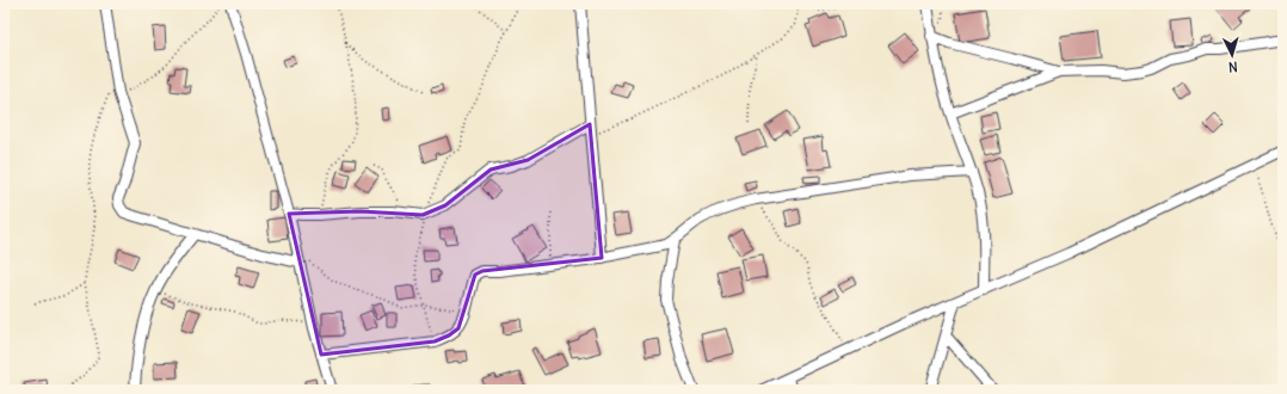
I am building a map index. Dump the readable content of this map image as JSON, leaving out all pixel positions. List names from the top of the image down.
{
  "north": "bottom"
}
